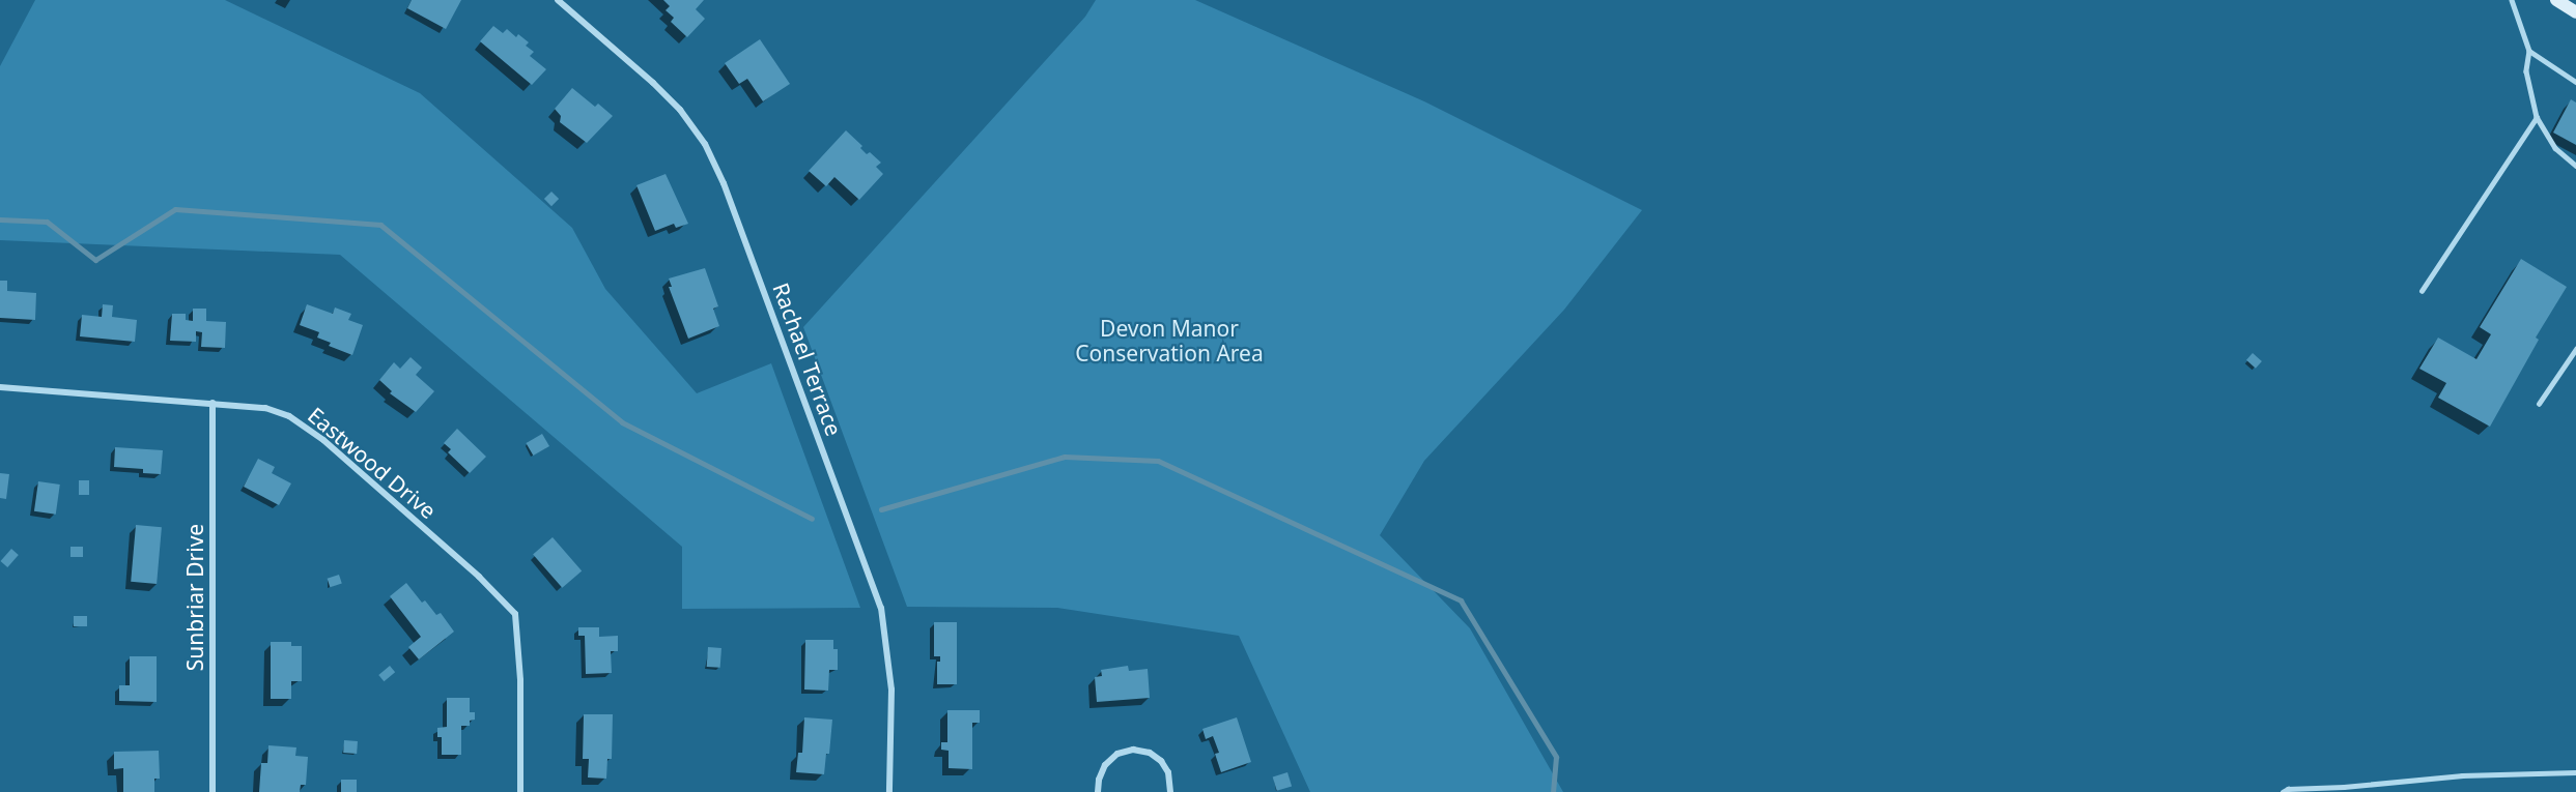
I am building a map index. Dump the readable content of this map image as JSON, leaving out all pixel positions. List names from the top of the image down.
{
  "streets": {
    "street": ["Rachael Terrace", "Eastwood Drive", "Sunbriar Drive"]
  },
  "crossings": [
    ["Eastwood Drive", "Sunbriar Drive"]
  ],
  "parks": ["Devon Manor Conservation Area"]
}
